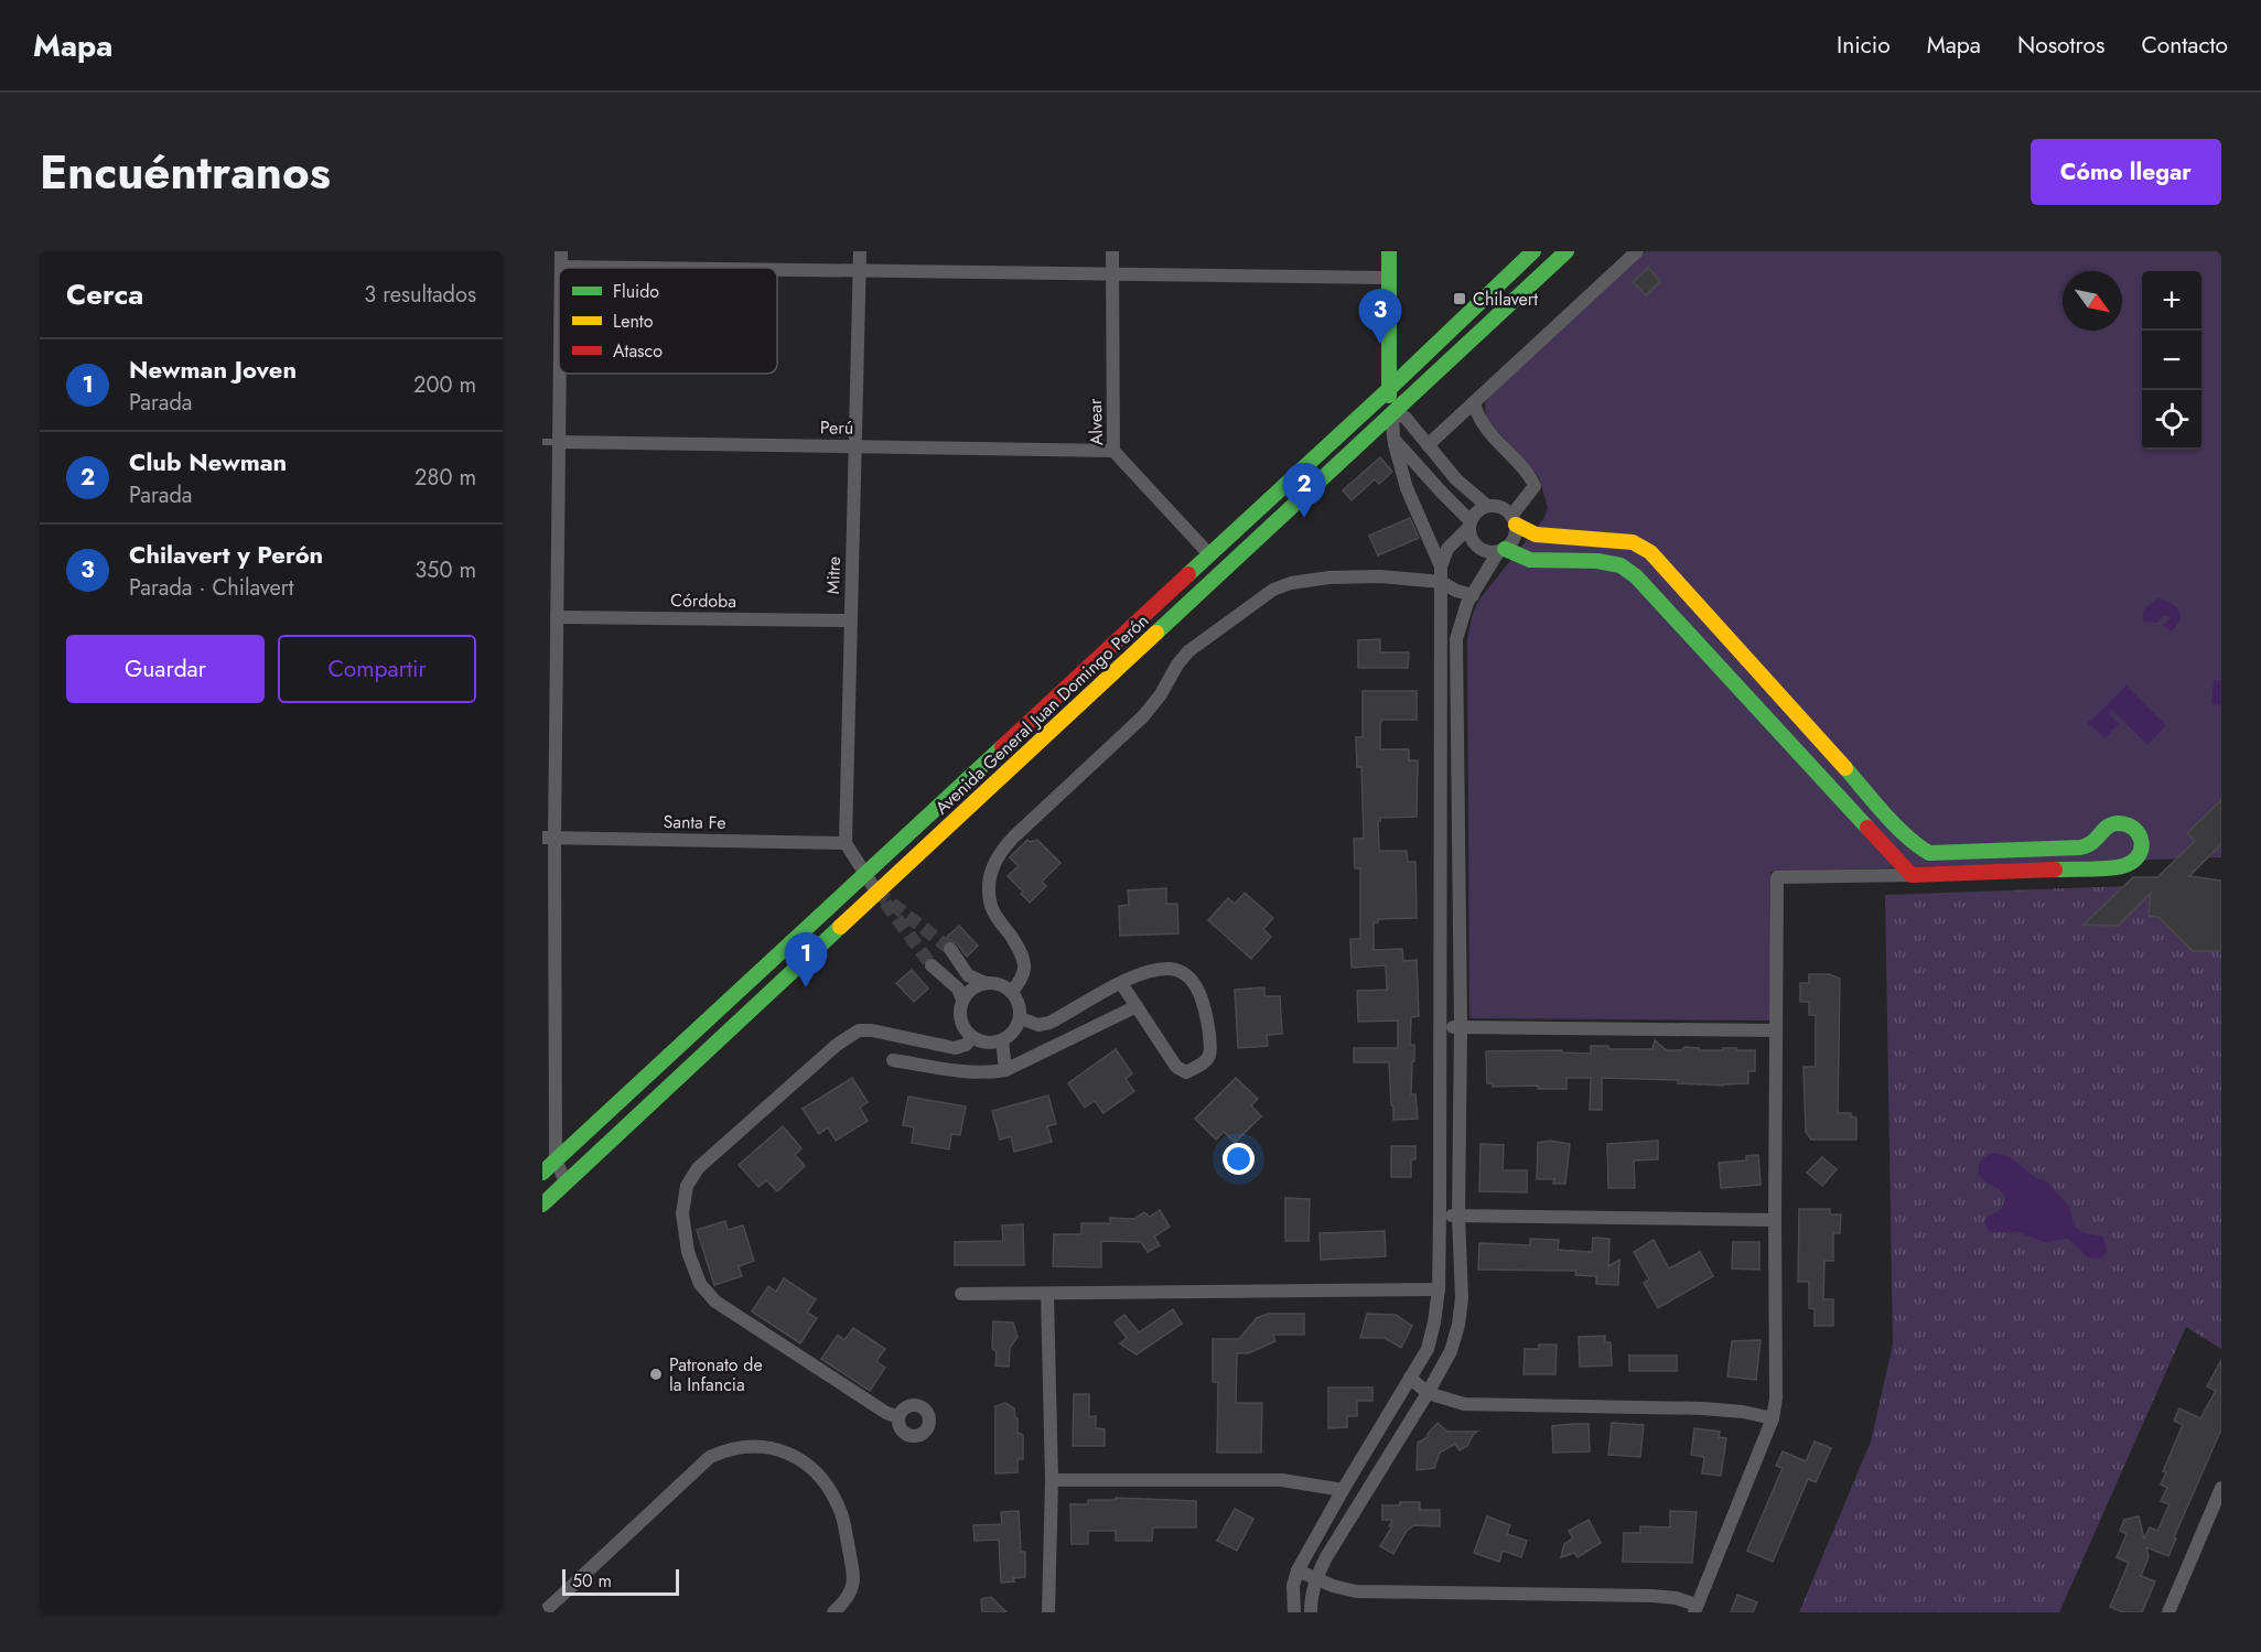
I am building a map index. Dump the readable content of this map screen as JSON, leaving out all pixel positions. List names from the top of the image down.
{
  "streets": {
    "main road": ["Avenida General Juan Domingo Perón"],
    "street": [
      "Alvear",
      "Perú",
      "Mitre",
      "Córdoba",
      "Santa Fe"
    ]
  },
  "crossings": [
    ["Alvear", "Perú"],
    ["Alvear", "Avenida General Juan Domingo Perón"],
    ["Perú", "Mitre"],
    ["Mitre", "Córdoba"],
    ["Mitre", "Santa Fe"]
  ],
  "places": {
    "transit": ["Chilavert"],
    "other": ["Patronato de la Infancia"]
  },
  "legend": ["Fluido", "Lento", "Atasco"],
  "scale_bar": "50 m",
  "north": "bottom right",
  "page": {
    "header": "Mapa",
    "nav": [
      "Inicio",
      "Mapa",
      "Nosotros",
      "Contacto"
    ],
    "title": "Encuéntranos",
    "buttons": [
      "Cómo llegar",
      ["Guardar", "Compartir"]
    ],
    "heading": ["Cerca", "3 resultados"],
    "map_buttons": ["+", "−"],
    "pins": ["3", "2", "1"],
    "list": [
      {
        "mark": "1",
        "name": "Newman Joven",
        "note": "Parada",
        "value": "200 m"
      },
      {
        "mark": "2",
        "name": "Club Newman",
        "note": "Parada",
        "value": "280 m"
      },
      {
        "mark": "3",
        "name": "Chilavert y Perón",
        "note": "Parada · Chilavert",
        "value": "350 m"
      }
    ],
    "scale": "50 m"
  }
}
